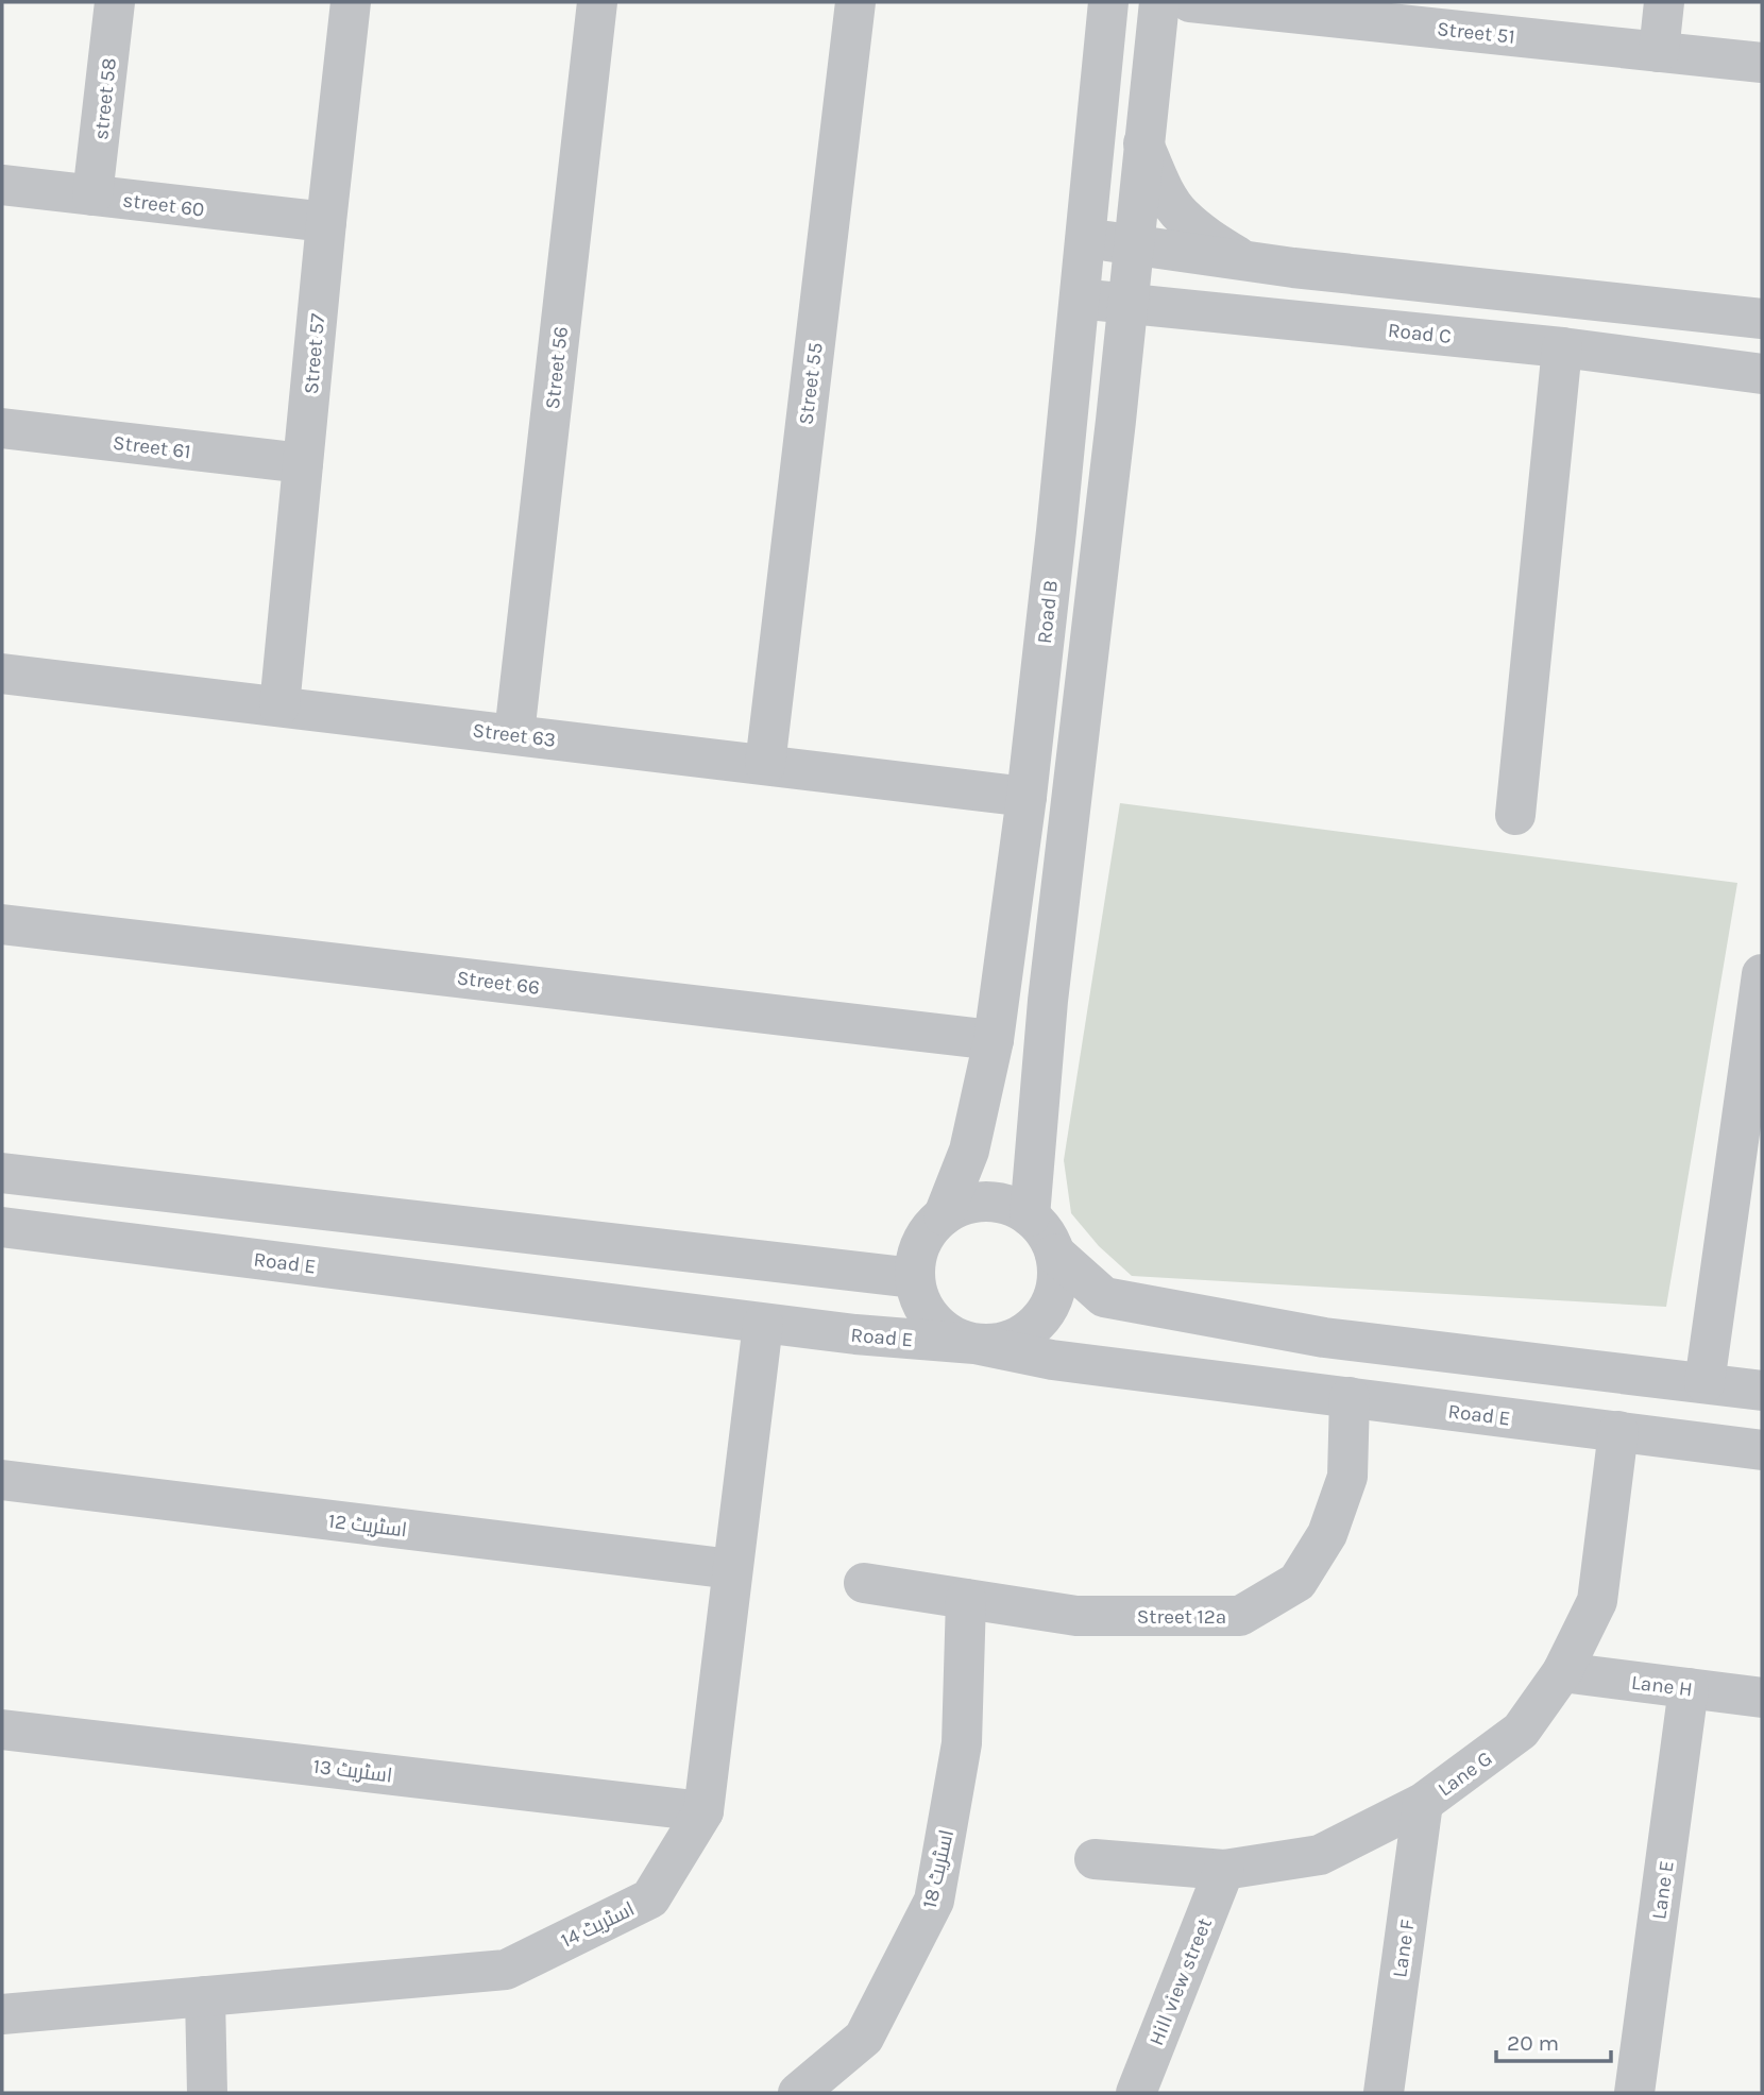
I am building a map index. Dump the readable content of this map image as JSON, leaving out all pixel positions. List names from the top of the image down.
{
  "streets": {
    "street": [
      "Street 51",
      "street 58",
      "street 60",
      "Road C",
      "Street 57",
      "Street 56",
      "Street 55",
      "Street 61",
      "Road B",
      "Street 63",
      "Street 66",
      "Road E",
      "اسٹریٹ 12",
      "Street 12a",
      "Lane H",
      "اسٹریٹ 13",
      "Lane G",
      "اسٹریٹ 18",
      "Lane E",
      "اسٹریٹ 14",
      "Lane F",
      "Hill view street"
    ]
  },
  "crossings": [
    ["street 58", "street 60"],
    ["street 60", "Street 57"],
    ["Road C", "Road B"],
    ["Street 57", "Street 61"],
    ["Street 57", "Street 63"],
    ["Street 56", "Street 63"],
    ["Street 55", "Street 63"],
    ["Road B", "Street 63"],
    ["Road B", "Street 66"],
    ["Road B", "Road E"],
    ["Road E", "Street 12a"],
    ["Road E", "Lane G"],
    ["Road E", "اسٹریٹ 14"],
    ["اسٹریٹ 12", "اسٹریٹ 14"],
    ["Street 12a", "اسٹریٹ 18"],
    ["Lane H", "Lane G"],
    ["Lane H", "Lane E"],
    ["اسٹریٹ 13", "اسٹریٹ 14"],
    ["Lane G", "Lane F"],
    ["Lane G", "Hill view street"]
  ],
  "scale_bar": "20 m"
}
